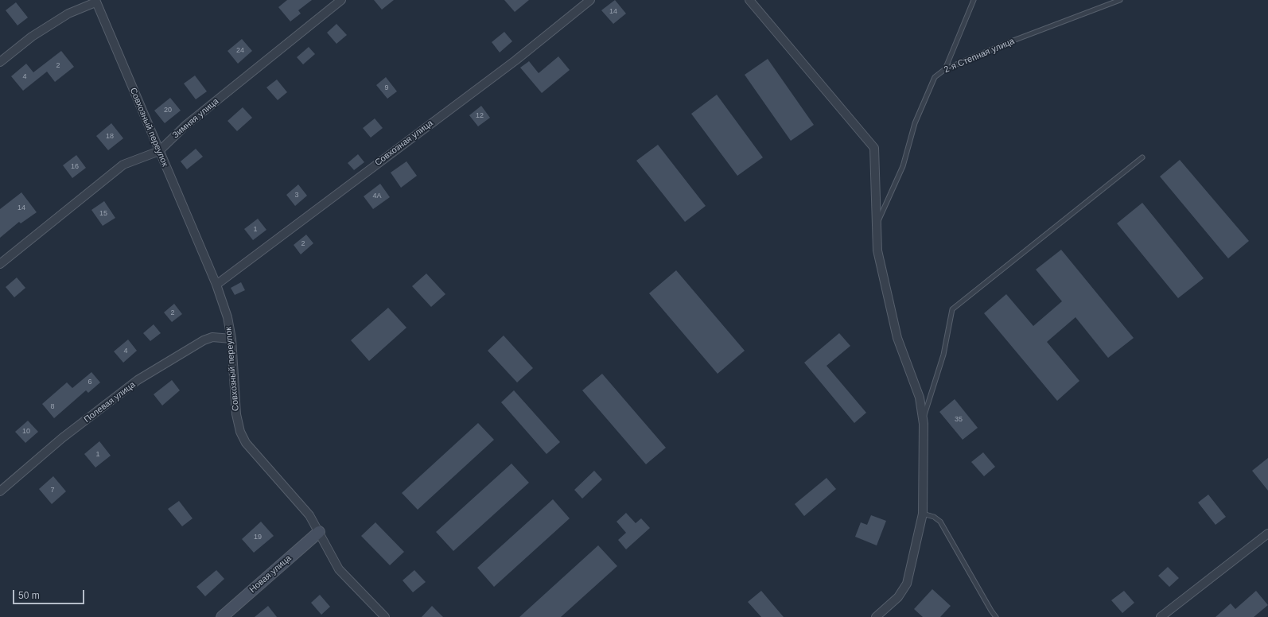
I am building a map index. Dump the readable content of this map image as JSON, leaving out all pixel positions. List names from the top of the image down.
{
  "streets": {
    "street": [
      "Зимняя улица",
      "Совхозный переулок",
      "Совхозная улица",
      "Полевая улица",
      "Новая улица"
    ],
    "lane": ["2-я Степная улица"]
  },
  "crossings": [
    ["Зимняя улица", "Совхозный переулок"],
    ["Совхозный переулок", "Совхозная улица"],
    ["Совхозный переулок", "Полевая улица"],
    ["Совхозный переулок", "Новая улица"]
  ],
  "house_numbers": [
    "14",
    "24",
    "2",
    "4",
    "9",
    "20",
    "12",
    "18",
    "16",
    "3",
    "4А",
    "14",
    "15",
    "1",
    "2",
    "2",
    "4",
    "6",
    "8",
    "35",
    "10",
    "1",
    "7",
    "19"
  ],
  "scale_bar": "50 m"
}
